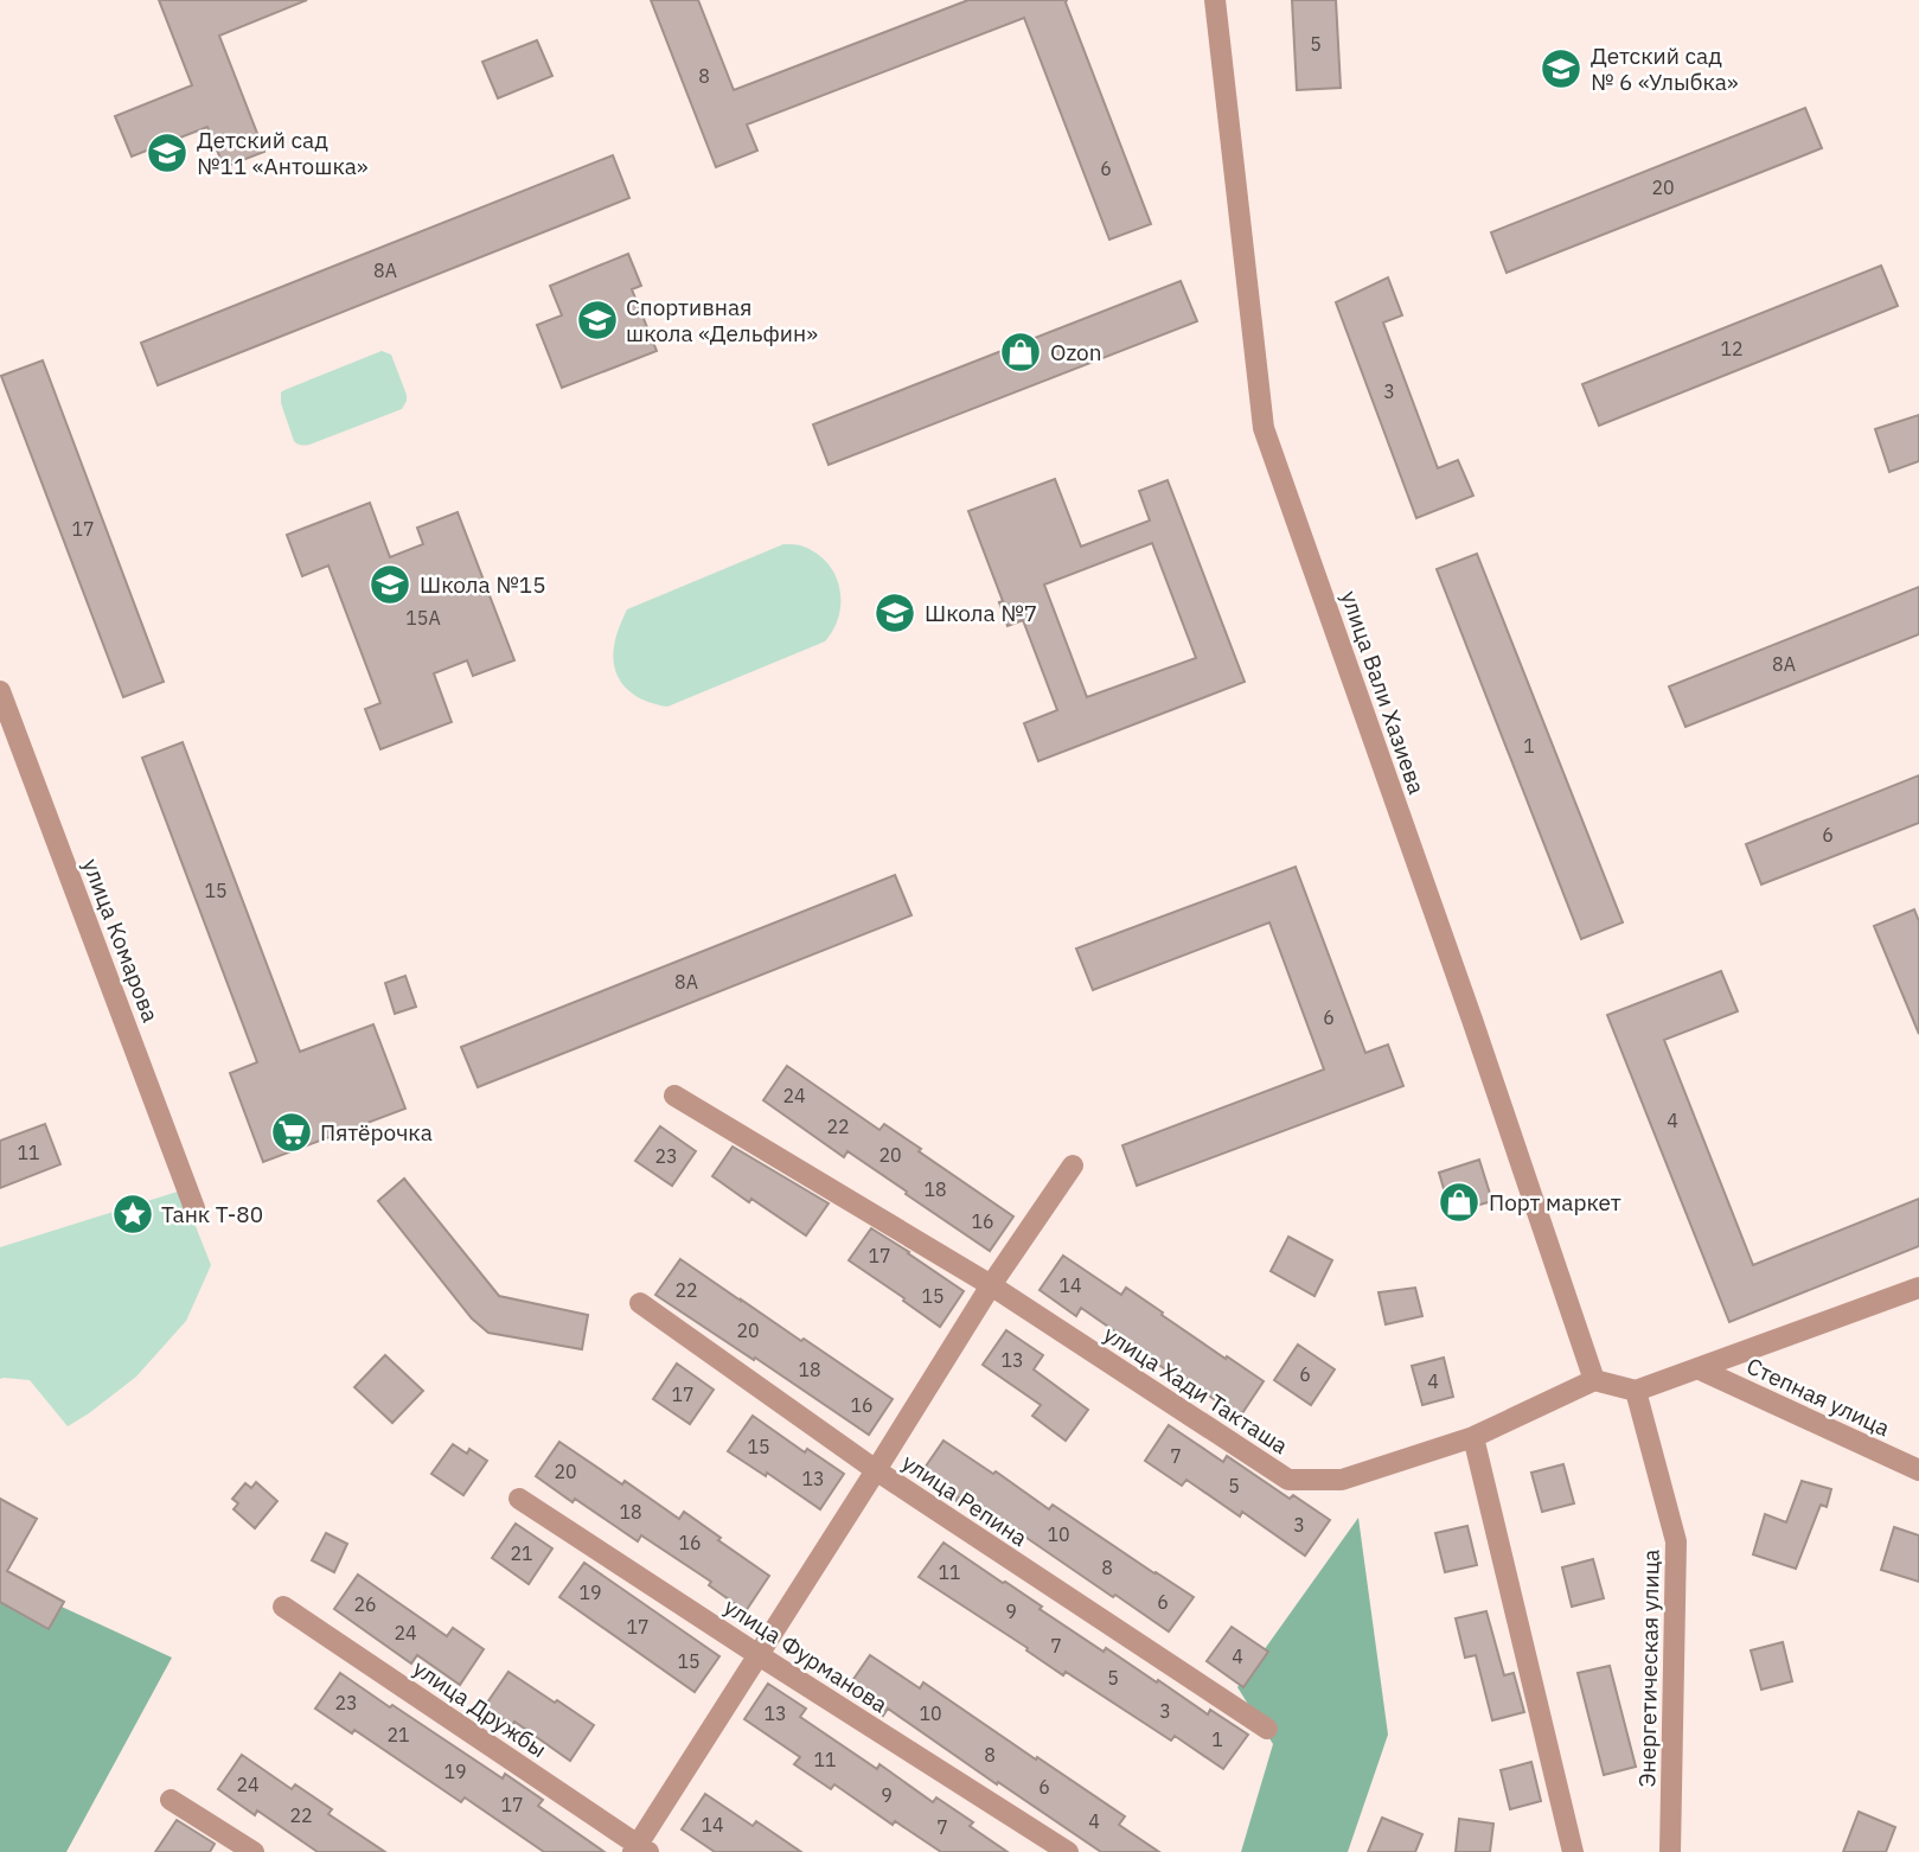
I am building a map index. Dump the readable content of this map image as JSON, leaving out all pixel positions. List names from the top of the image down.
{
  "streets": {
    "street": [
      "улица Вали Хазиева",
      "улица Комарова",
      "улица Хади Такташа",
      "Степная улица",
      "улица Репина",
      "улица Фурманова",
      "Энергетическая улица",
      "улица Дружбы"
    ]
  },
  "crossings": [
    ["улица Вали Хазиева", "улица Хади Такташа"]
  ],
  "places": {
    "school or university": [
      "Детский сад № 6 «Улыбка»",
      "Детский сад №11 «Антошка»",
      "Спортивная школа «Дельфин»",
      "Школа №15",
      "Школа №7"
    ],
    "shop": ["Ozon", "Порт маркет"],
    "supermarket": ["Пятёрочка"],
    "place": ["Танк Т-80"]
  },
  "house_numbers": [
    "5",
    "8",
    "6",
    "20",
    "8А",
    "12",
    "3",
    "17",
    "15А",
    "8А",
    "1",
    "6",
    "15",
    "8А",
    "6",
    "24",
    "4",
    "22",
    "11",
    "20",
    "23",
    "18",
    "16",
    "17",
    "14",
    "22",
    "15",
    "20",
    "13",
    "18",
    "6",
    "4",
    "17",
    "16",
    "15",
    "7",
    "20",
    "13",
    "5",
    "18",
    "3",
    "10",
    "16",
    "21",
    "8",
    "11",
    "19",
    "6",
    "26",
    "9",
    "17",
    "24",
    "7",
    "4",
    "15",
    "5",
    "23",
    "3",
    "13",
    "10",
    "21",
    "1",
    "8",
    "11",
    "19",
    "24",
    "6",
    "9",
    "17",
    "22",
    "4",
    "14",
    "7"
  ]
}
